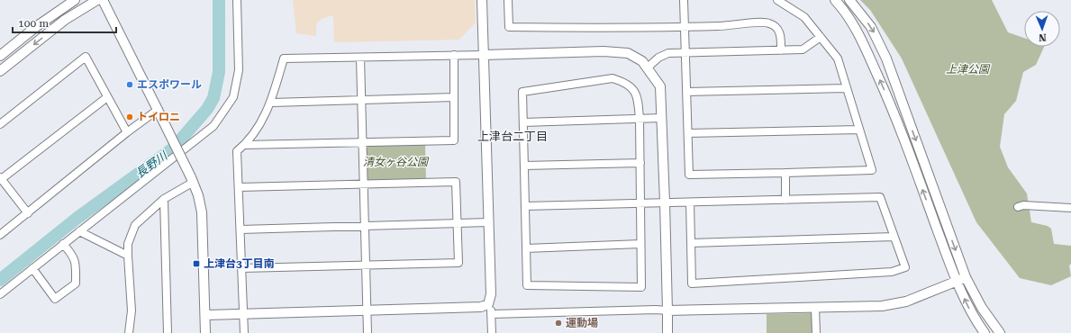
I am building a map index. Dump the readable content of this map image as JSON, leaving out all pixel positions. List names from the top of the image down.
{
  "districts": ["上津台二丁目"],
  "water": ["長野川"],
  "parks": ["上津公園", "清女ヶ谷公園"],
  "places": {
    "other": ["エスポワール", "トイロニ", "運動場"],
    "transit": ["上津台3丁目南"]
  },
  "scale_bar": "100 m",
  "north": "bottom"
}
